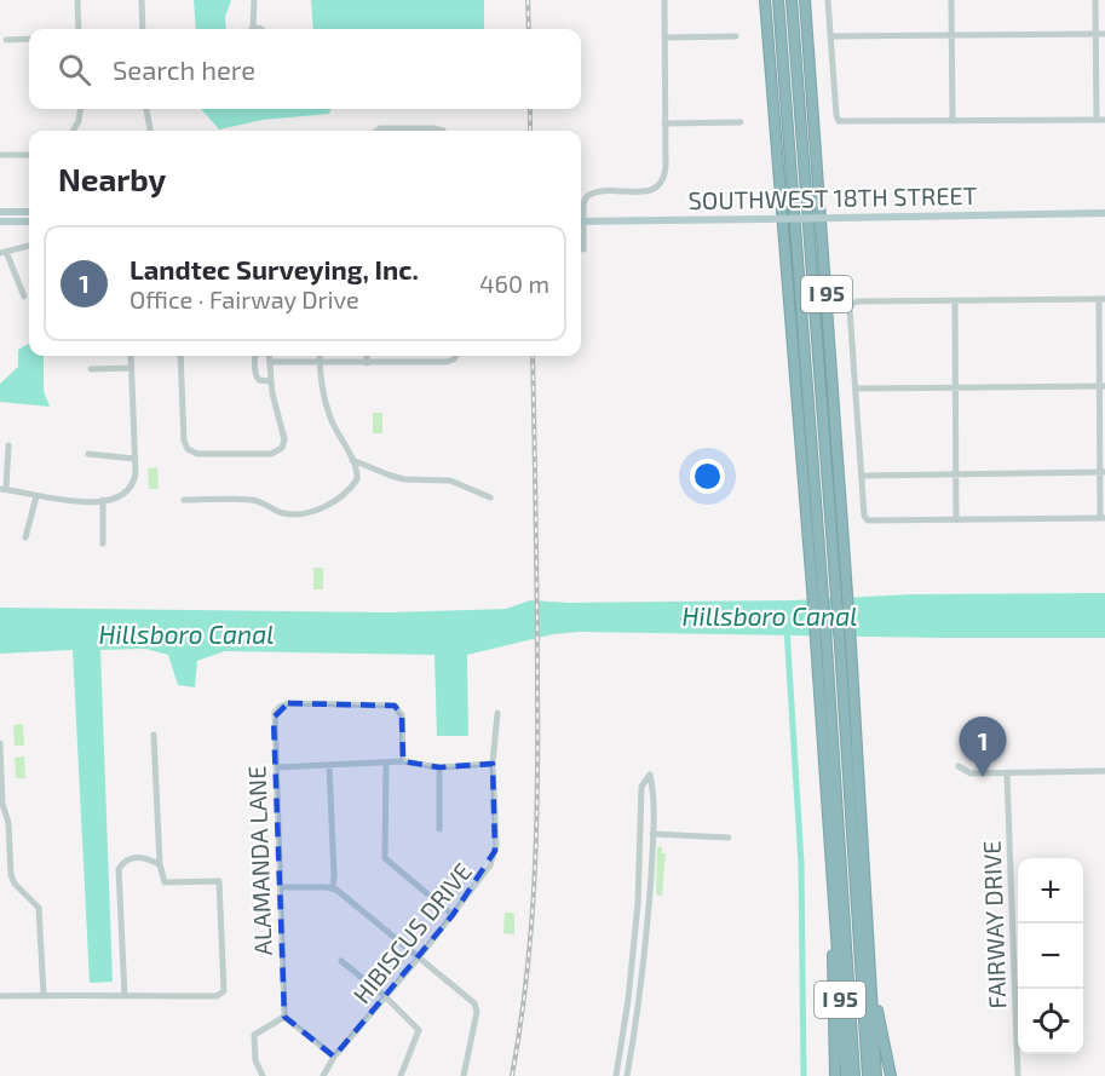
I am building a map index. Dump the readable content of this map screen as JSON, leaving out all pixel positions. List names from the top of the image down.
{
  "streets": {
    "highway": ["I 95"],
    "main road": ["SOUTHWEST 18TH STREET"],
    "street": ["ALAMANDA LANE", "FAIRWAY DRIVE", "HIBISCUS DRIVE"]
  },
  "water": ["Hillsboro Canal"],
  "page": {
    "search": "Search here",
    "heading": "Nearby",
    "list": [
      {
        "mark": "1",
        "name": "Landtec Surveying, Inc.",
        "note": "Office · Fairway Drive",
        "value": "460 m"
      }
    ],
    "pins": "1",
    "map_buttons": ["+", "−"]
  }
}
